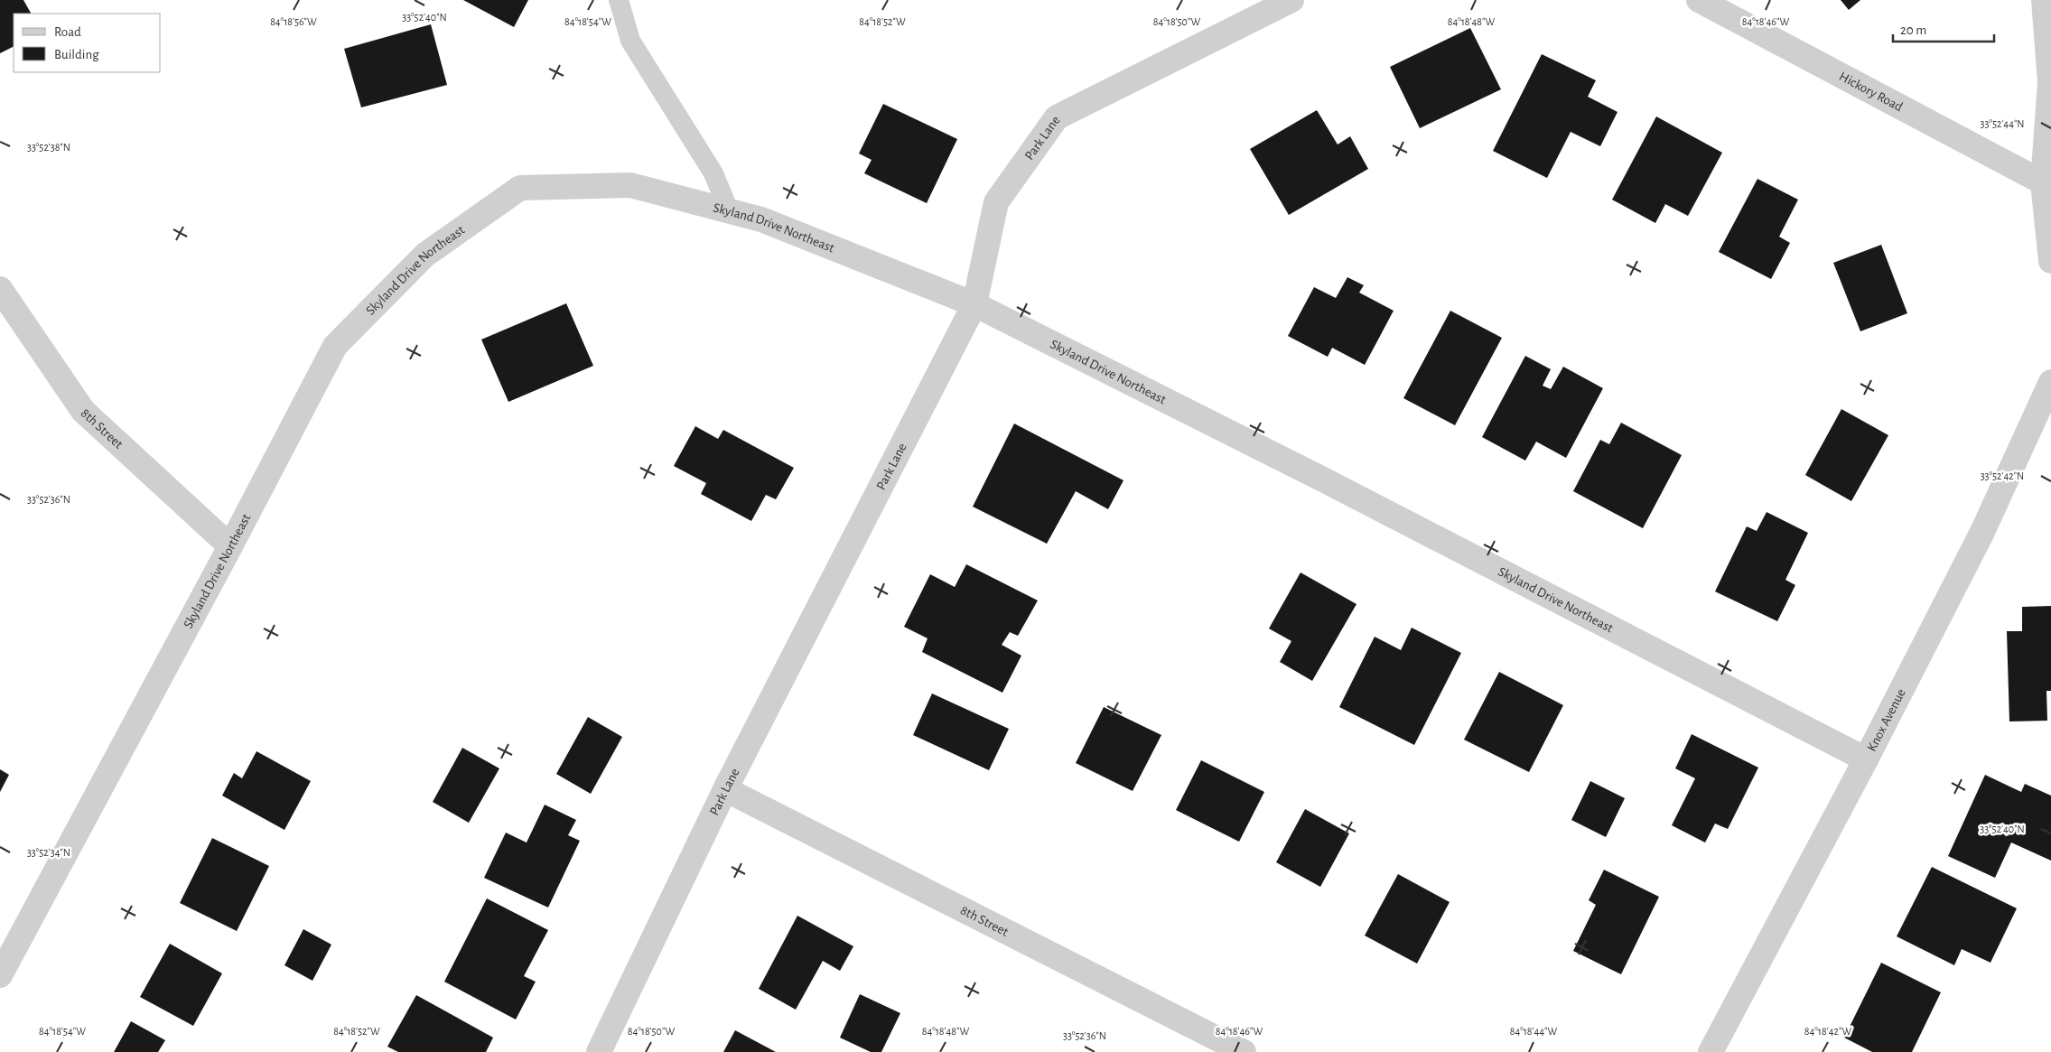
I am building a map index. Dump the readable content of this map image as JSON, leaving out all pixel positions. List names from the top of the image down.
{
  "streets": {
    "street": [
      "Hickory Road",
      "Park Lane",
      "Skyland Drive Northeast",
      "8th Street",
      "Knox Avenue"
    ]
  },
  "crossings": [
    ["Park Lane", "Skyland Drive Northeast"],
    ["Park Lane", "8th Street"],
    ["Skyland Drive Northeast", "8th Street"],
    ["Skyland Drive Northeast", "Knox Avenue"]
  ],
  "legend": ["Road", "Building"],
  "scale_bar": "20 m",
  "coordinates": [
    "33°52'40\"N",
    "84°18'56\"W",
    "84°18'54\"W",
    "84°18'52\"W",
    "84°18'50\"W",
    "84°18'48\"W",
    "84°18'46\"W",
    "33°52'44\"N",
    "33°52'38\"N",
    "33°52'42\"N",
    "33°52'36\"N",
    "33°52'34\"N",
    "84°18'44\"W",
    "84°18'42\"W"
  ]
}
